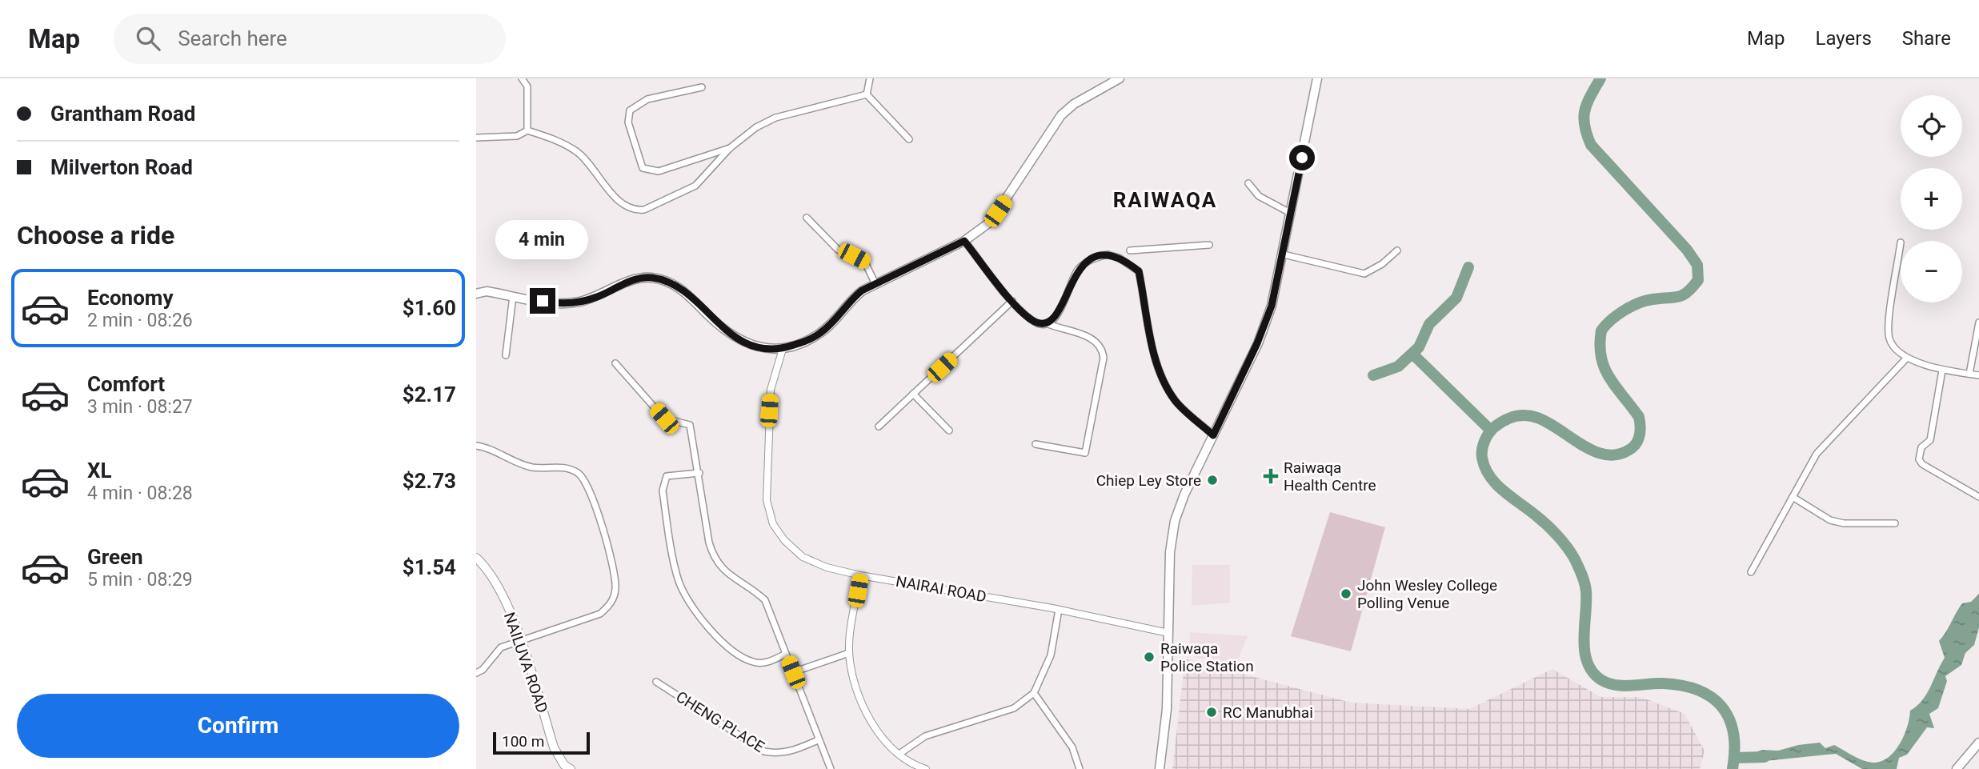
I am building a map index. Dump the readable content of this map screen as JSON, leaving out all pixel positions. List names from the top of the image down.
{
  "streets": {
    "main road": ["NAILUVA ROAD"],
    "street": ["NAIRAI ROAD", "CHENG PLACE"]
  },
  "districts": ["RAIWAQA"],
  "places": {
    "health": ["Raiwaqa Health Centre"],
    "other": [
      "Chiep Ley Store",
      "John Wesley College Polling Venue",
      "Raiwaqa Police Station",
      "RC Manubhai"
    ]
  },
  "scale_bar": "100 m",
  "page": {
    "header": "Map",
    "search": "Search here",
    "nav": ["Map", "Layers", "Share"],
    "banner": ["Grantham Road", "Milverton Road"],
    "map_buttons": ["+", "−"],
    "heading": "Choose a ride",
    "bubble": "4 min",
    "list": [
      {
        "name": "Economy",
        "note": "2 min · 08:26",
        "value": "$1.60"
      },
      {
        "name": "Comfort",
        "note": "3 min · 08:27",
        "value": "$2.17"
      },
      {
        "name": "XL",
        "note": "4 min · 08:28",
        "value": "$2.73"
      },
      {
        "name": "Green",
        "note": "5 min · 08:29",
        "value": "$1.54"
      }
    ],
    "buttons": "Confirm",
    "scale": "100 m"
  }
}
